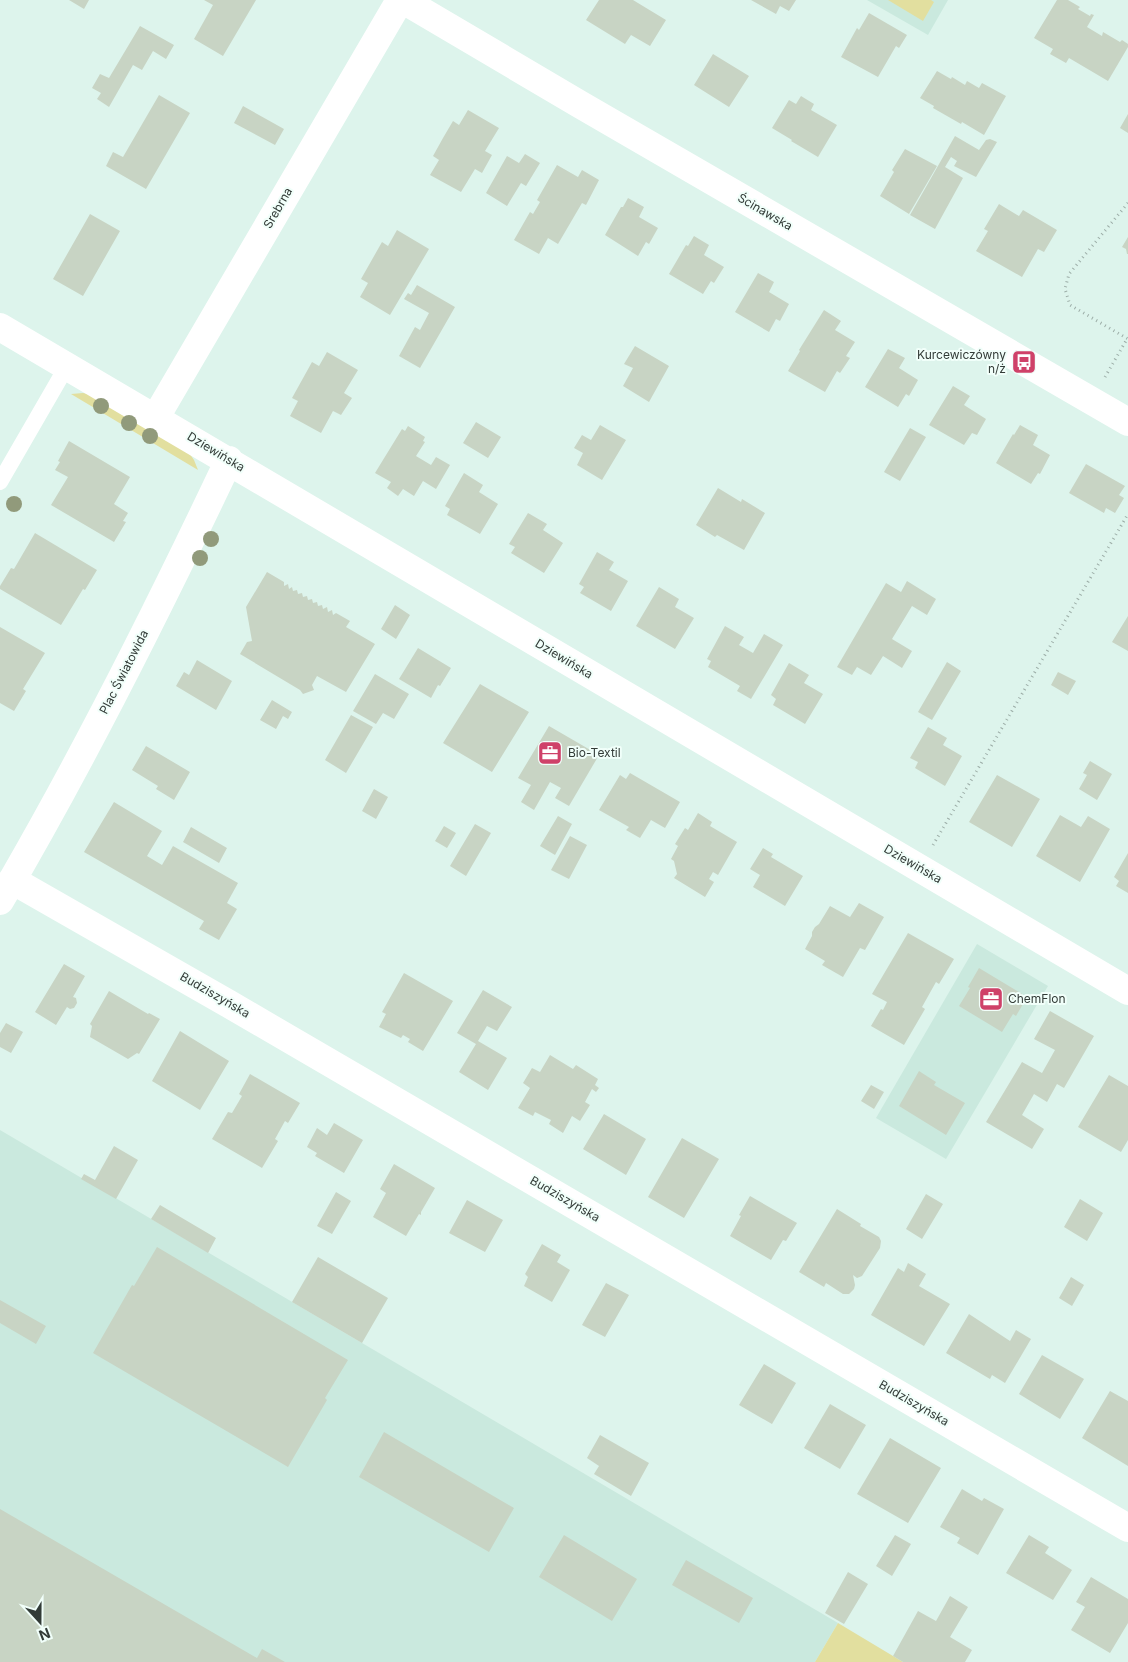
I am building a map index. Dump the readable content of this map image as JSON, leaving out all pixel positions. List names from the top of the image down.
{
  "streets": {
    "street": [
      "Srebrna",
      "Ścinawska",
      "Dziewińska",
      "Plac Światowida",
      "Budziszyńska"
    ]
  },
  "crossings": [
    ["Srebrna", "Ścinawska"],
    ["Srebrna", "Dziewińska"],
    ["Dziewińska", "Plac Światowida"],
    ["Plac Światowida", "Budziszyńska"]
  ],
  "places": {
    "bus stop": ["Kurcewiczówny n/ż"],
    "office": ["Bio-Textil", "ChemFlon"]
  },
  "north": "bottom"
}
